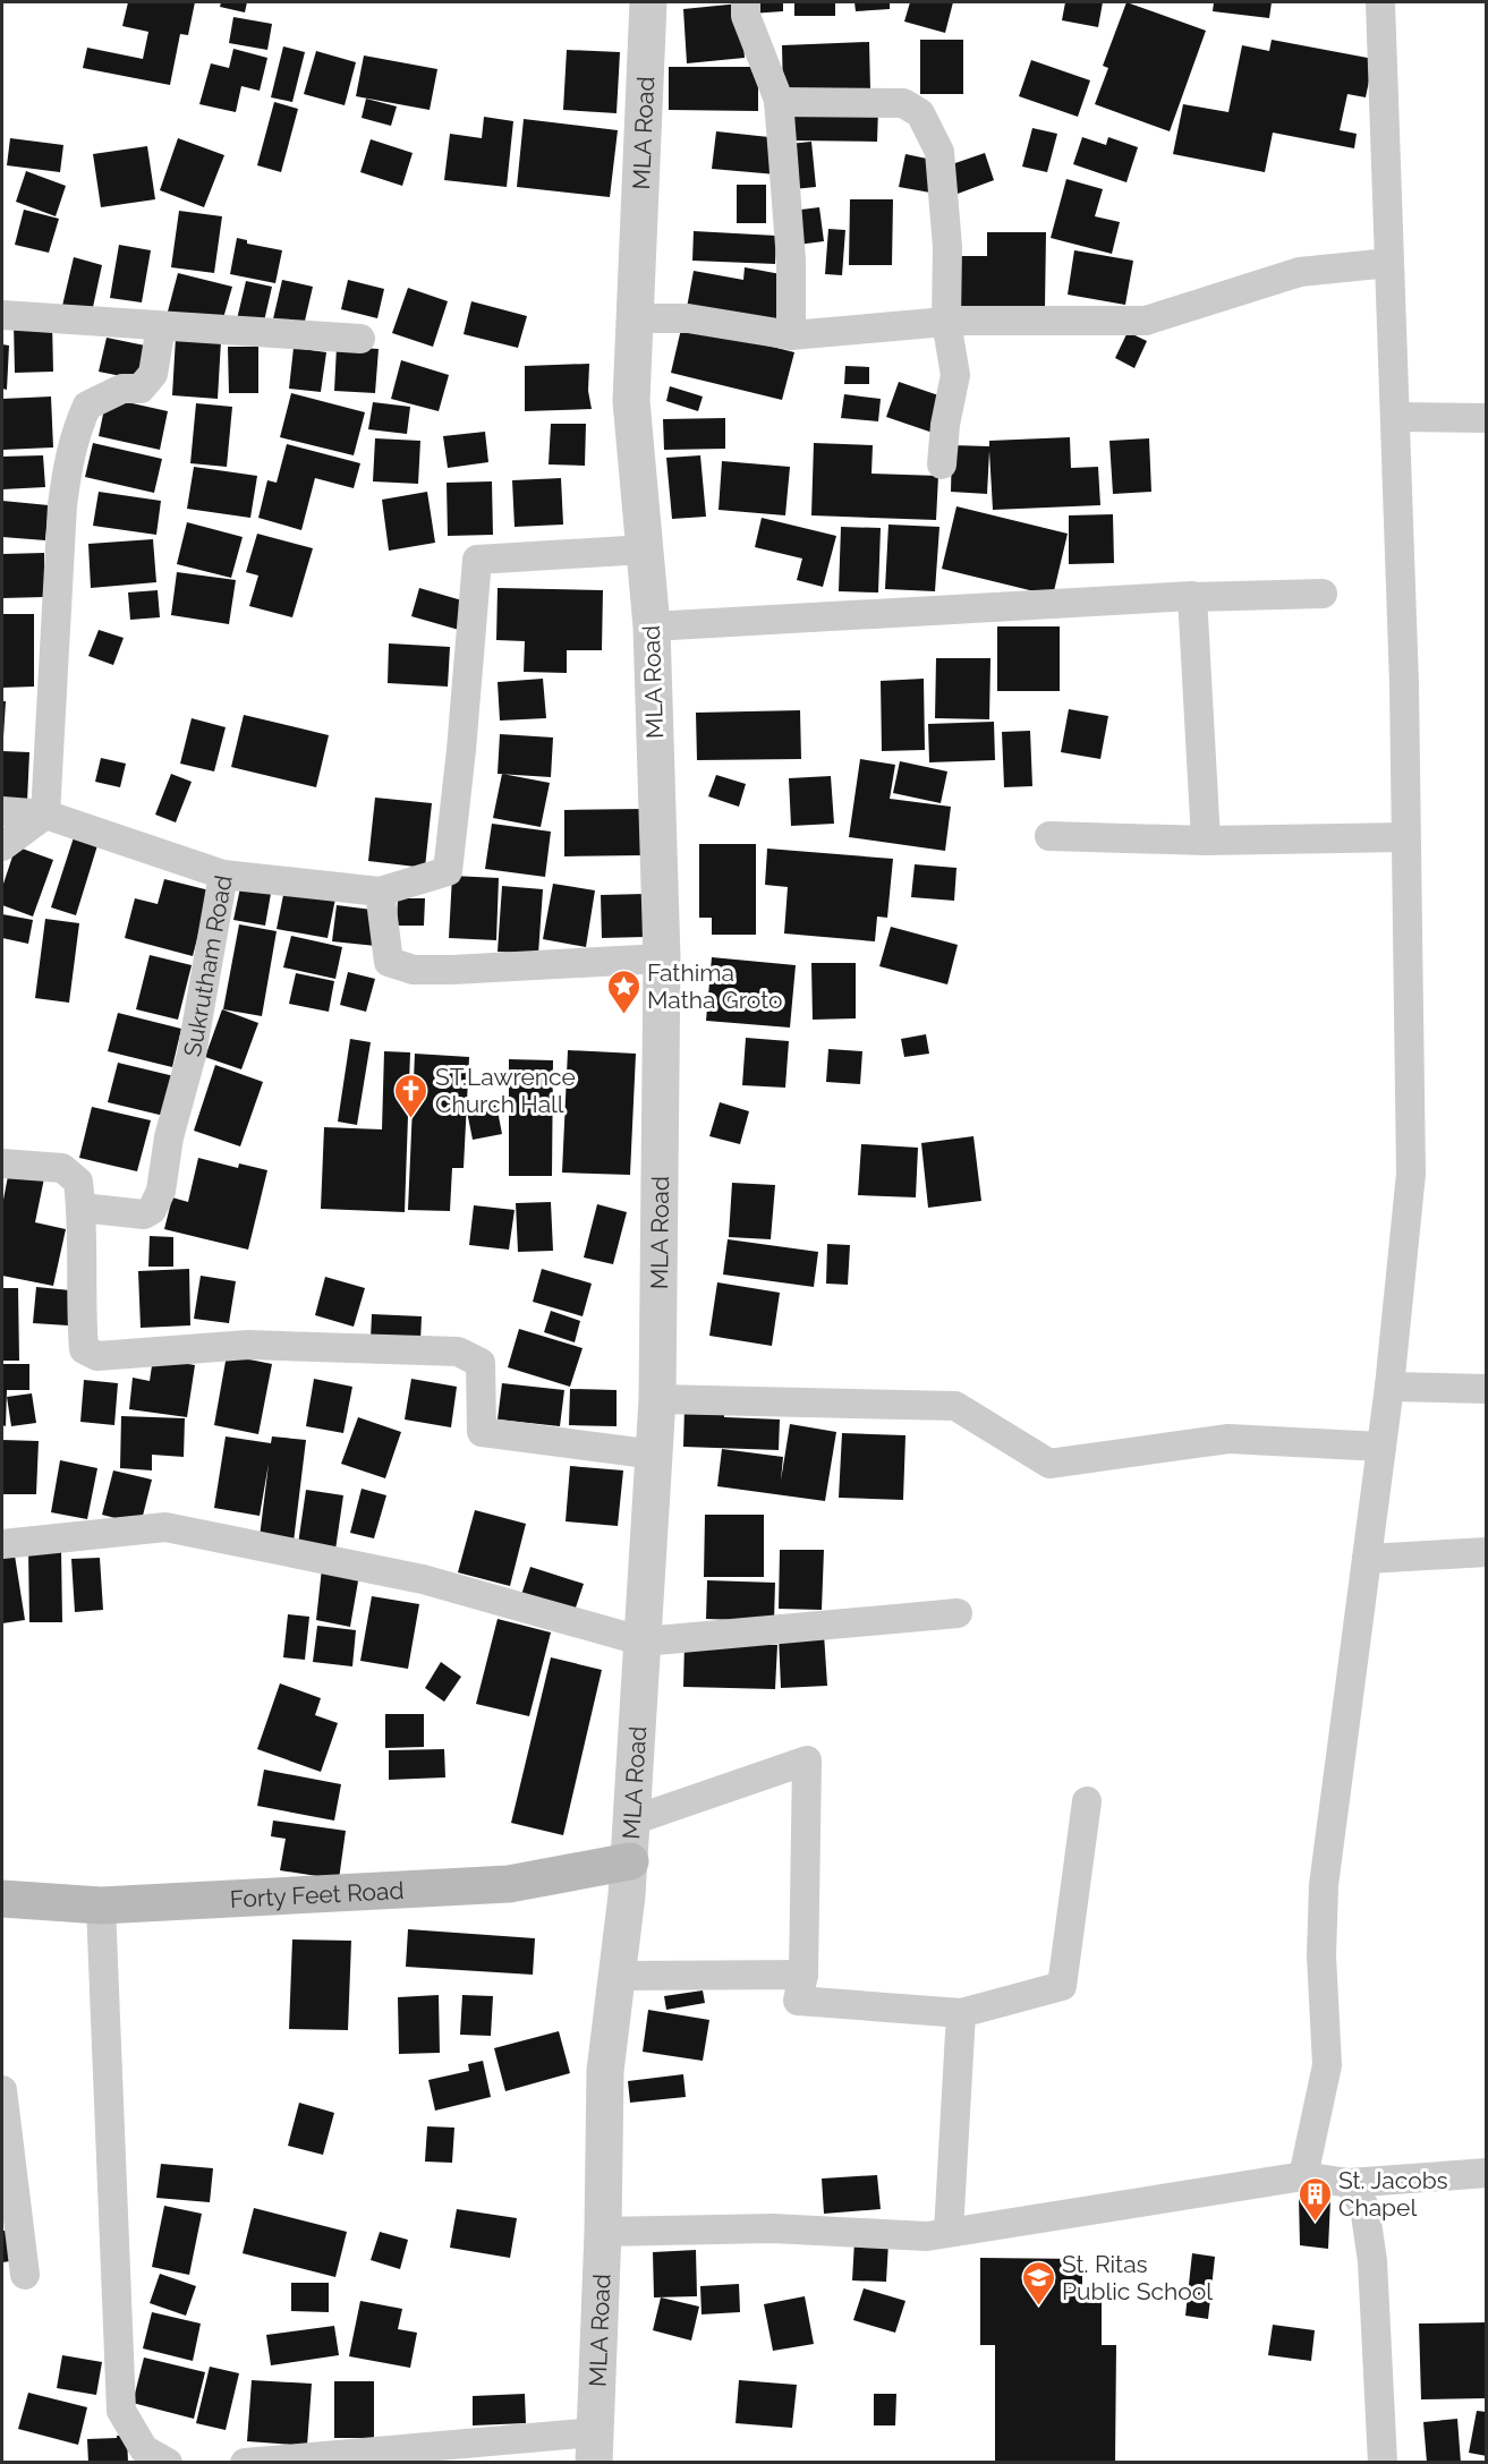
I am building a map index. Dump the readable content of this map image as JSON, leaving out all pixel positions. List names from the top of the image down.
{
  "streets": {
    "main road": ["Forty Feet Road"],
    "street": ["MLA Road", "Sukrutham Road"]
  },
  "crossings": [
    ["MLA Road", "Forty Feet Road"]
  ],
  "places": {
    "place": ["Fathima Matha Groto"],
    "church": ["ST.Lawrence Church Hall"],
    "building": ["St. Jacobs Chapel"],
    "school or university": ["St. Ritas Public School"]
  }
}
